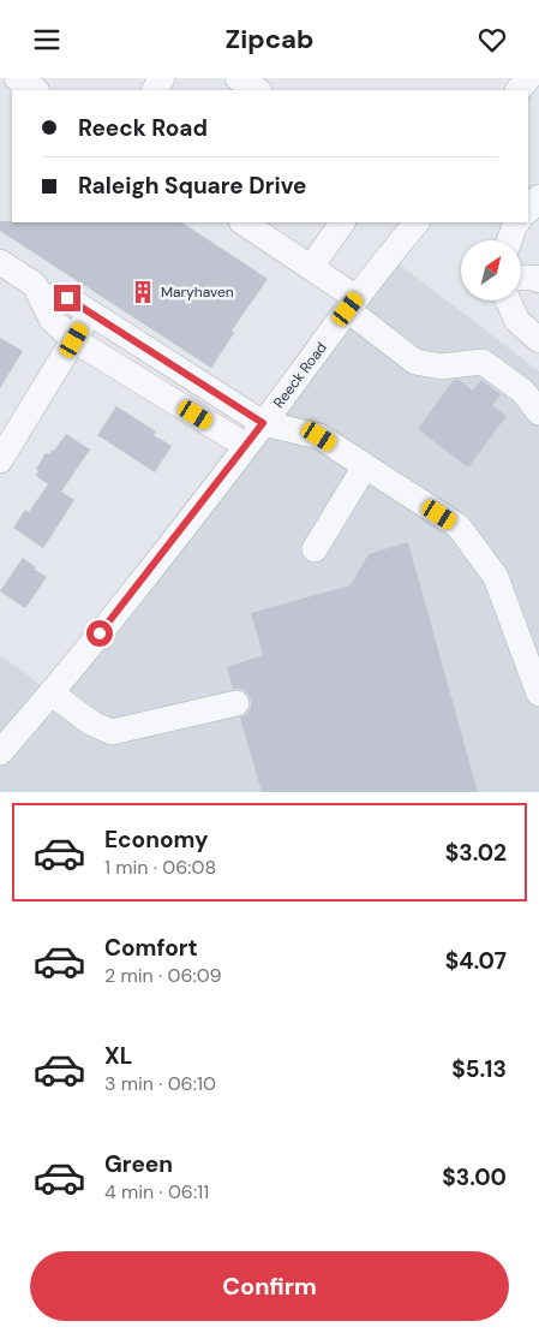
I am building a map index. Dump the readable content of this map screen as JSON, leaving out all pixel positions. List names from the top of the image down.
{
  "streets": {
    "street": ["Reeck Road"]
  },
  "places": {
    "building": ["Maryhaven"]
  },
  "north": "top right",
  "page": {
    "header": "Zipcab",
    "banner": ["Reeck Road", "Raleigh Square Drive"],
    "list": [
      {
        "name": "Economy",
        "note": "1 min · 06:08",
        "value": "$3.02"
      },
      {
        "name": "Comfort",
        "note": "2 min · 06:09",
        "value": "$4.07"
      },
      {
        "name": "XL",
        "note": "3 min · 06:10",
        "value": "$5.13"
      },
      {
        "name": "Green",
        "note": "4 min · 06:11",
        "value": "$3.00"
      }
    ],
    "buttons": "Confirm"
  }
}
